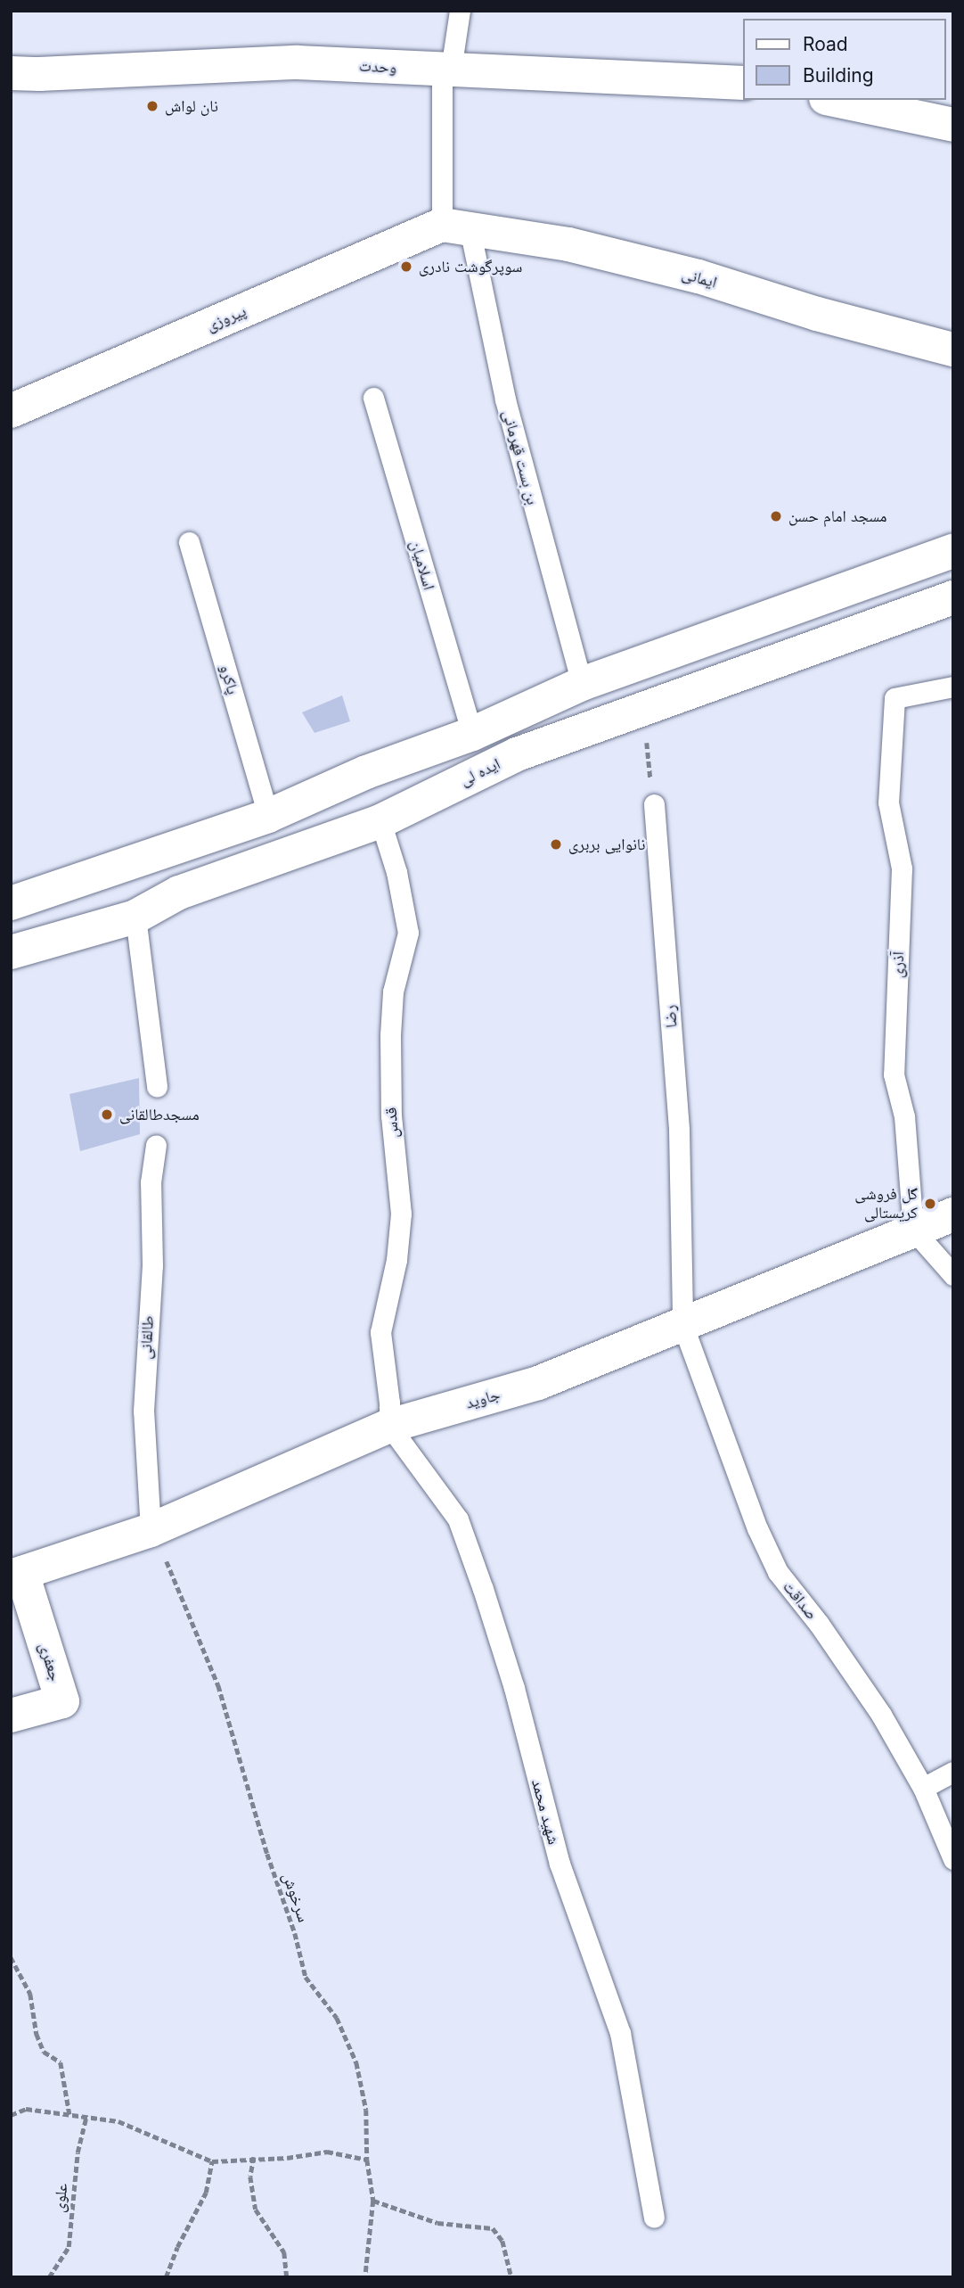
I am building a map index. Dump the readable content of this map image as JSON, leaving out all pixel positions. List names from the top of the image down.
{
  "streets": {
    "street": [
      "وحدت",
      "ایمانی",
      "پیروزی",
      "ایده لى",
      "جاوید",
      "جعفری"
    ],
    "lane": [
      "بن بست قهرمانی",
      "اسلامیان",
      "پاکرو",
      "آذری",
      "رضا",
      "قدس",
      "طالقانی",
      "صداقت",
      "شهید محمد"
    ],
    "path": ["سرخوش", "علوی"]
  },
  "crossings": [
    ["وحدت", "بن بست قهرمانی"],
    ["ایمانی", "پیروزی"],
    ["ایمانی", "بن بست قهرمانی"],
    ["پیروزی", "بن بست قهرمانی"],
    ["ایده لى", "قدس"],
    ["آذری", "جاوید"],
    ["رضا", "جاوید"],
    ["رضا", "صداقت"],
    ["قدس", "جاوید"],
    ["قدس", "شهید محمد"],
    ["طالقانی", "جاوید"],
    ["طالقانی", "سرخوش"],
    ["جاوید", "صداقت"],
    ["جاوید", "جعفری"],
    ["جاوید", "شهید محمد"],
    ["جاوید", "سرخوش"]
  ],
  "places": [
    "نان لواش",
    "سوپرگوشت نادری",
    "مسجد امام حسن",
    "نانوایی بربری",
    "مسجدطالقانی",
    "گل فروشی کریستالی"
  ],
  "legend": ["Road", "Building"]
}
